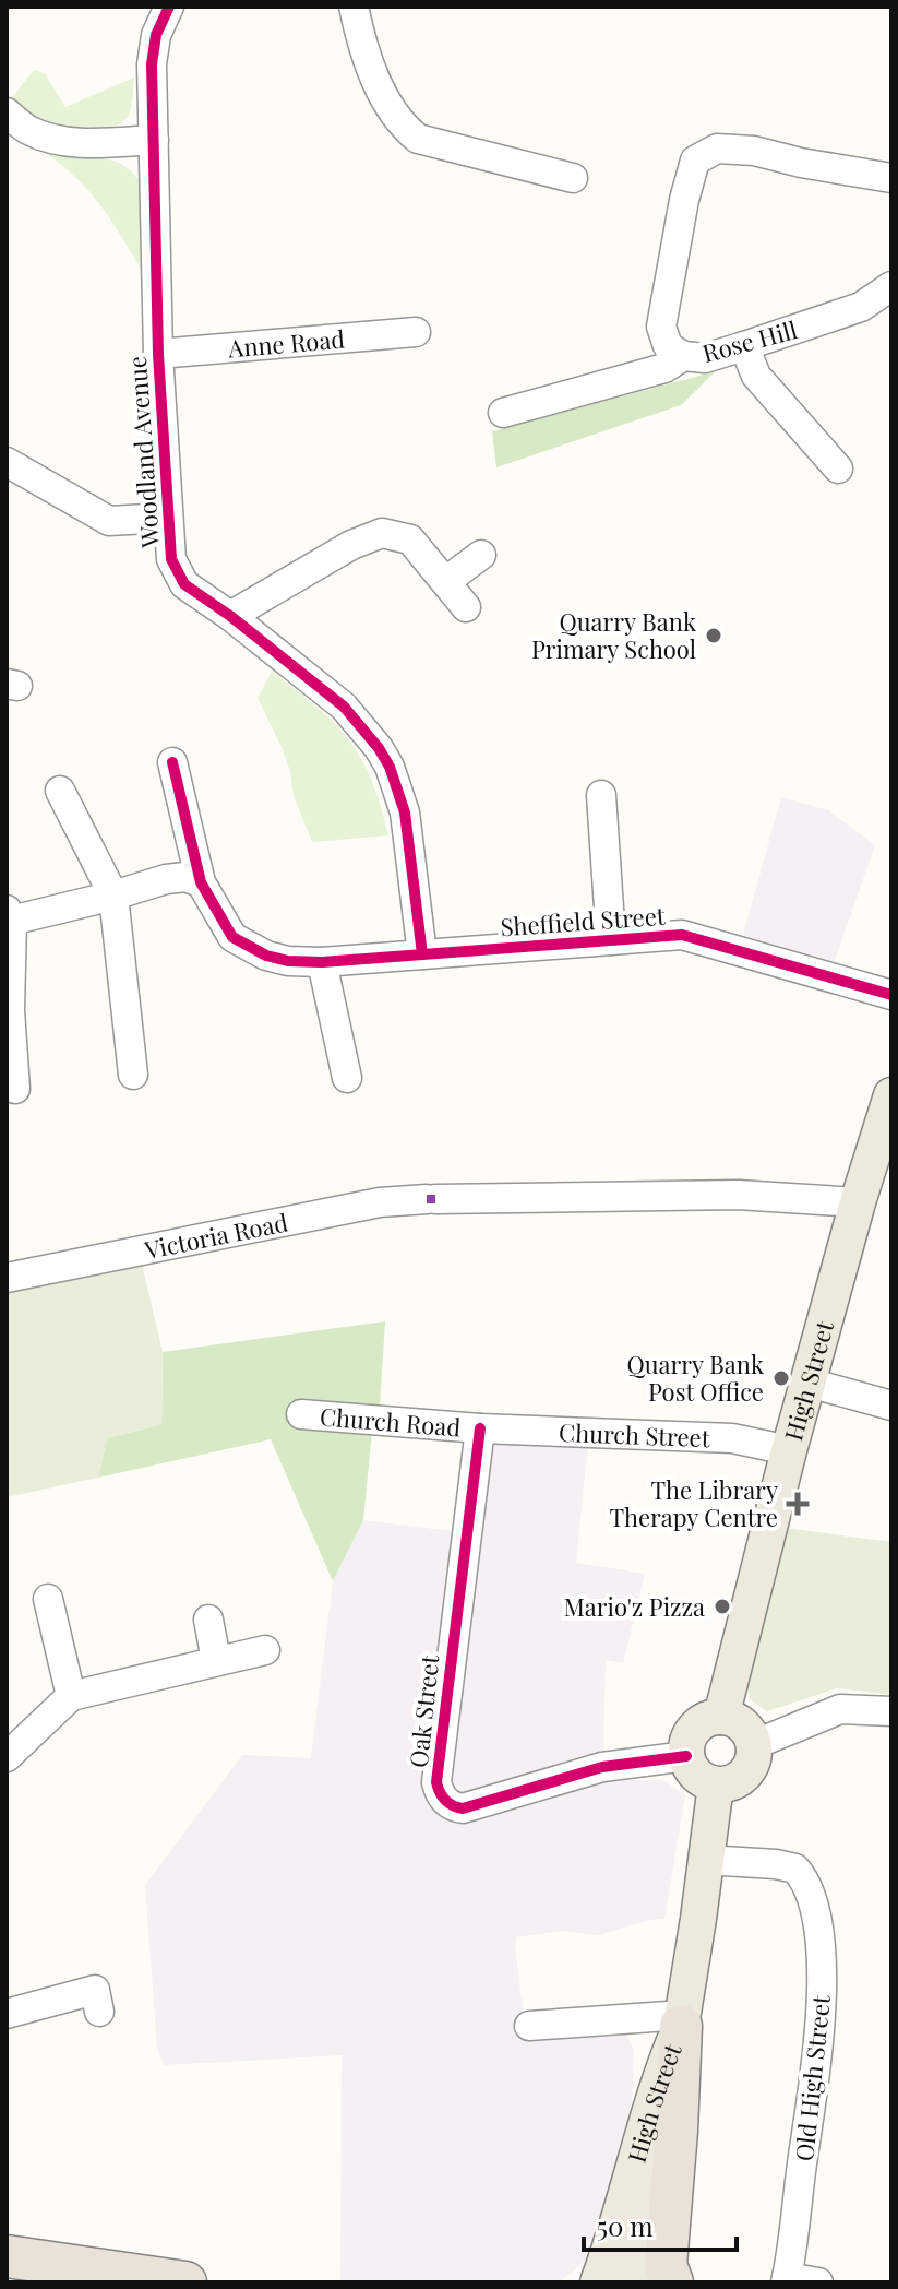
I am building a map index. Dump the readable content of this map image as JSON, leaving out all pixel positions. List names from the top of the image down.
{
  "streets": {
    "main road": ["High Street"],
    "street": [
      "Rose Hill",
      "Anne Road",
      "Woodland Avenue",
      "Sheffield Street",
      "Victoria Road",
      "Church Road",
      "Church Street",
      "Oak Street",
      "Old High Street"
    ]
  },
  "crossings": [
    ["Anne Road", "Woodland Avenue"],
    ["Woodland Avenue", "Sheffield Street"],
    ["Victoria Road", "High Street"],
    ["High Street", "Church Street"],
    ["High Street", "Oak Street"],
    ["High Street", "Old High Street"],
    ["Church Road", "Church Street"],
    ["Church Road", "Oak Street"],
    ["Church Street", "Oak Street"]
  ],
  "places": {
    "other": ["Quarry Bank Primary School", "Quarry Bank Post Office", "Mario'z Pizza"],
    "health": ["The Library Therapy Centre"]
  },
  "scale_bar": "50 m"
}
